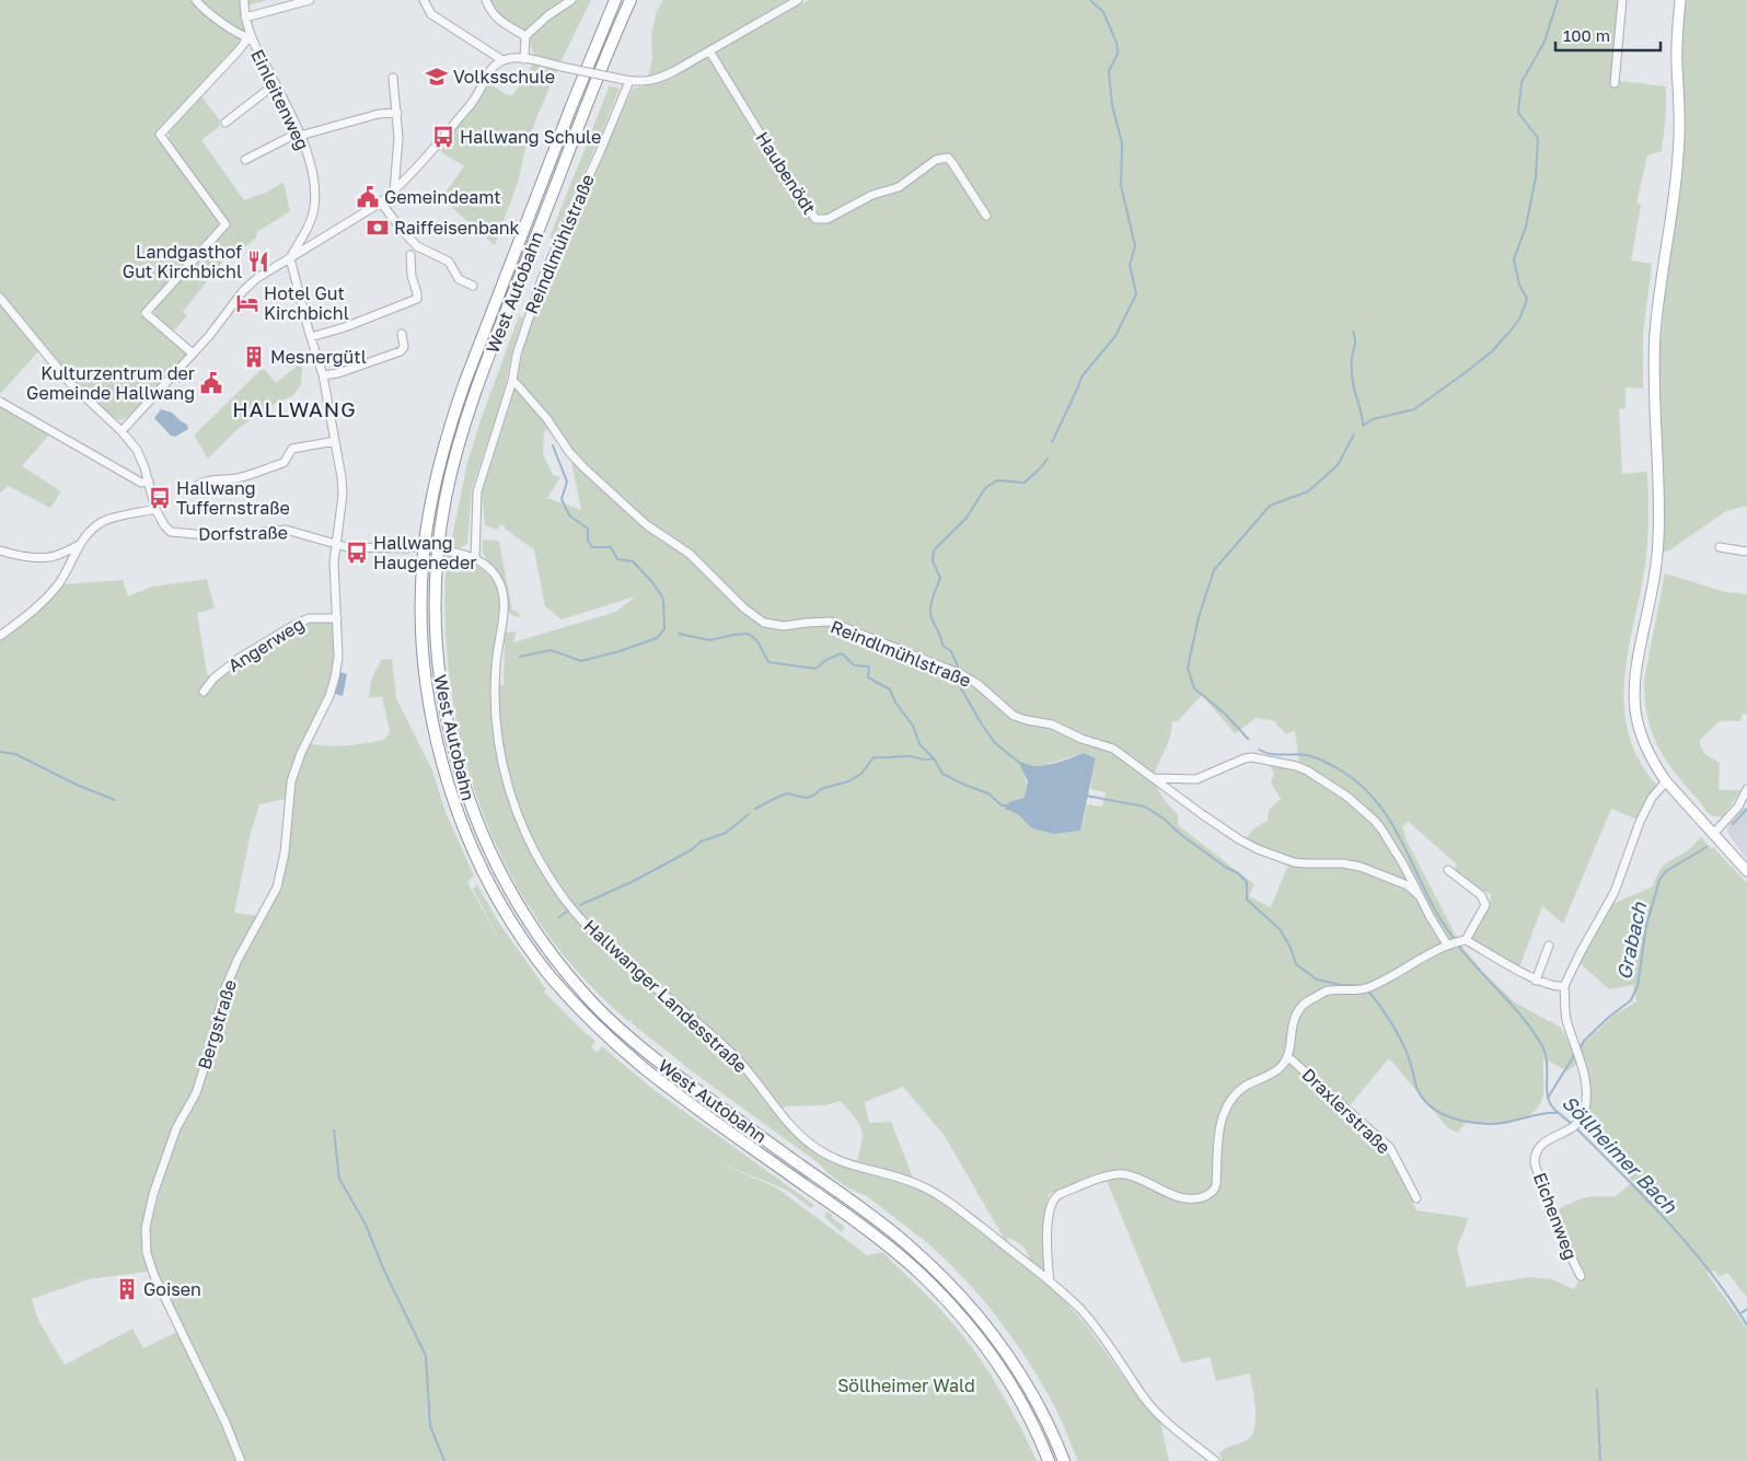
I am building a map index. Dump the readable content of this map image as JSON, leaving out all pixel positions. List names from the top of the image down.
{
  "streets": {
    "highway": ["West Autobahn"],
    "street": [
      "Einleitenweg",
      "Haubenödt",
      "Reindlmühlstraße",
      "Dorfstraße",
      "Angerweg",
      "Hallwanger Landesstraße",
      "Bergstraße",
      "Draxlerstraße",
      "Eichenweg"
    ]
  },
  "crossings": [
    ["Einleitenweg", "Bergstraße"],
    ["Reindlmühlstraße", "Hallwanger Landesstraße"],
    ["Reindlmühlstraße", "Draxlerstraße"],
    ["Reindlmühlstraße", "Eichenweg"],
    ["Dorfstraße", "Bergstraße"],
    ["Angerweg", "Bergstraße"],
    ["Hallwanger Landesstraße", "Draxlerstraße"]
  ],
  "districts": ["HALLWANG"],
  "water": ["Grabach", "Söllheimer Bach"],
  "parks": ["Söllheimer Wald"],
  "places": {
    "school or university": ["Volksschule"],
    "bus stop": ["Hallwang Schule", "Hallwang Tuffernstraße", "Hallwang Haugeneder"],
    "public building": ["Gemeindeamt", "Kulturzentrum der Gemeinde Hallwang"],
    "bank": ["Raiffeisenbank"],
    "restaurant": ["Landgasthof Gut Kirchbichl"],
    "hotel": ["Hotel Gut Kirchbichl"],
    "building": ["Mesnergütl", "Goisen"]
  },
  "scale_bar": "100 m"
}
